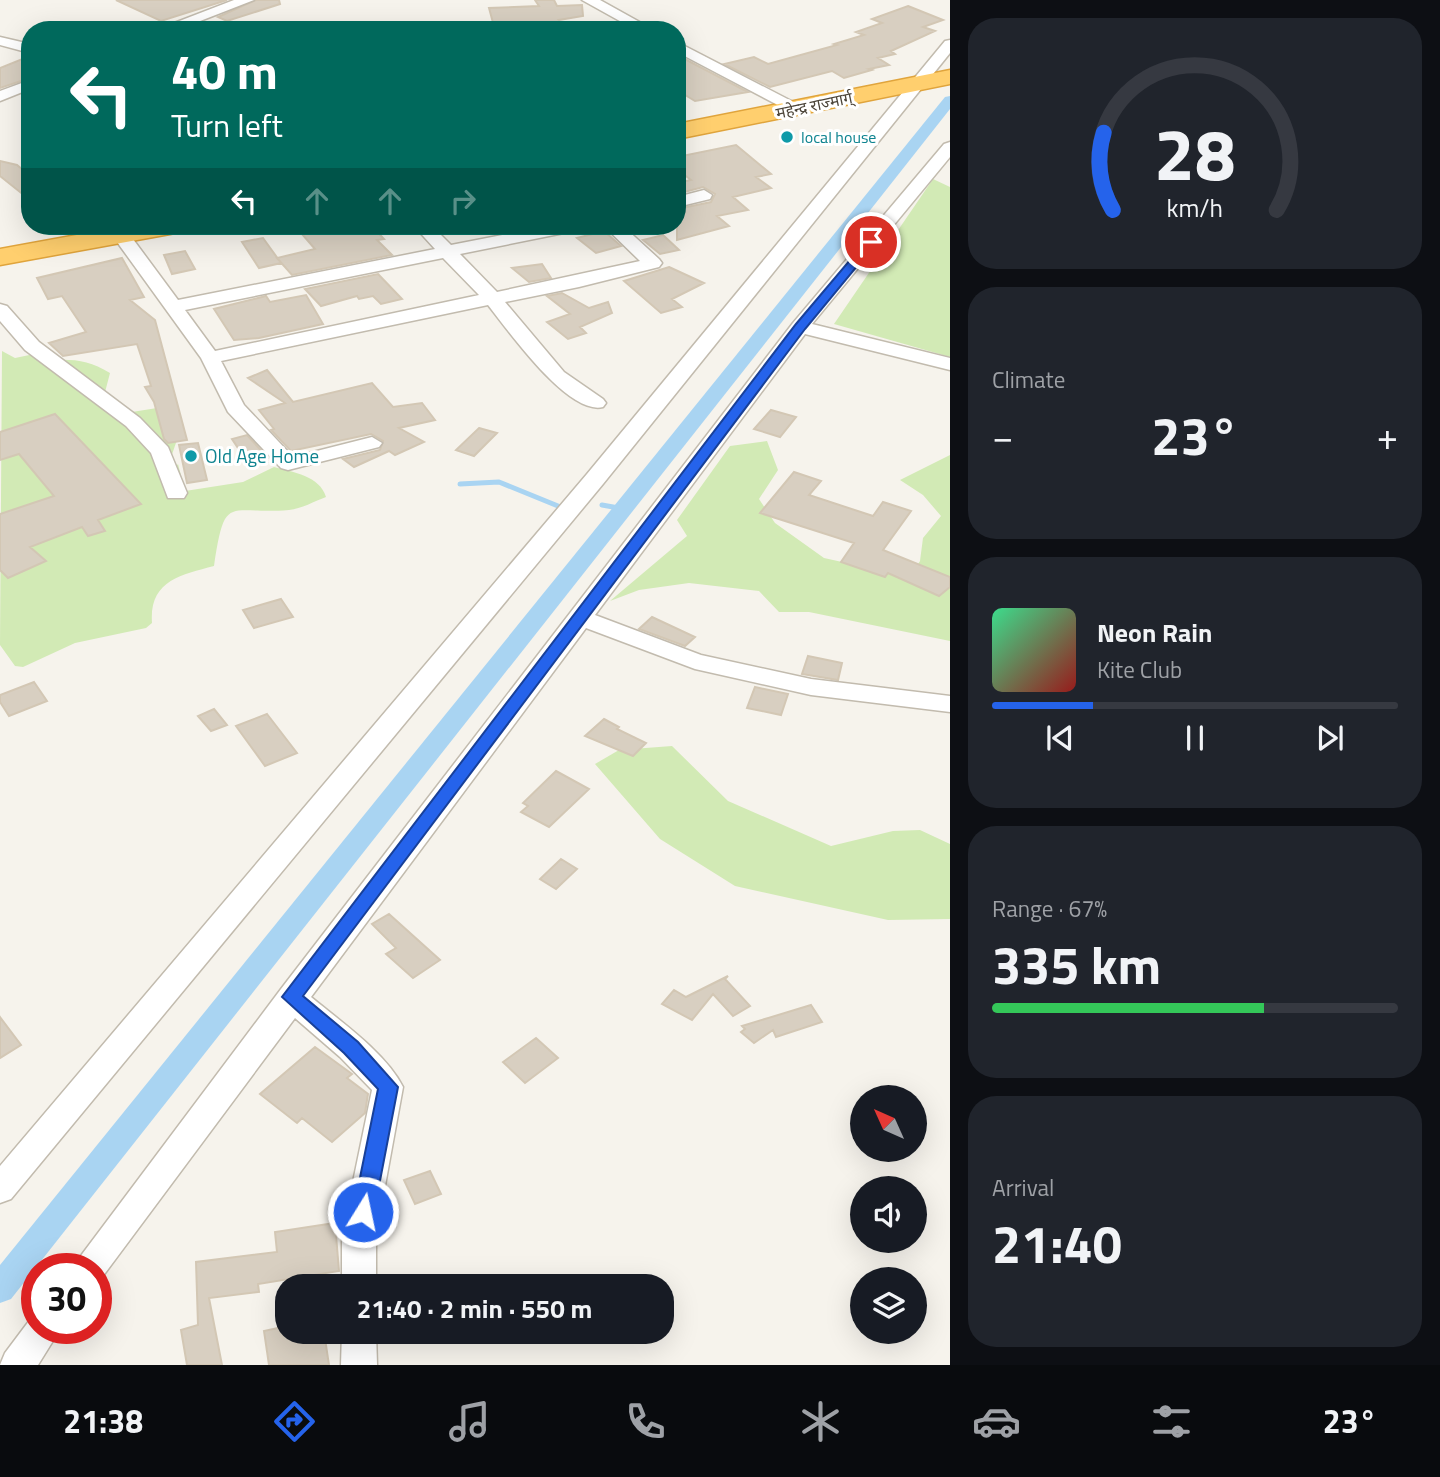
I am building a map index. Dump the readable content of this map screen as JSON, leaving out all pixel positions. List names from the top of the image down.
{
  "streets": {
    "highway": ["महेन्द्र राज्मार्ग्"]
  },
  "places": ["local house", "Old Age Home"],
  "north": "top left",
  "page": {
    "turn": ["40 m", "Turn left"],
    "tile": [
      "Climate",
      ["Range · 67%", "335 km"],
      ["Arrival", "21:40"]
    ],
    "heat": ["−", "23°", "+"],
    "song": ["Neon Rain", "Kite Club"],
    "limit": "30",
    "trip": "21:40 · 2 min · 550 m",
    "tabs": ["21:38", "23°"],
    "gauge": ["28", "km/h"]
  }
}
